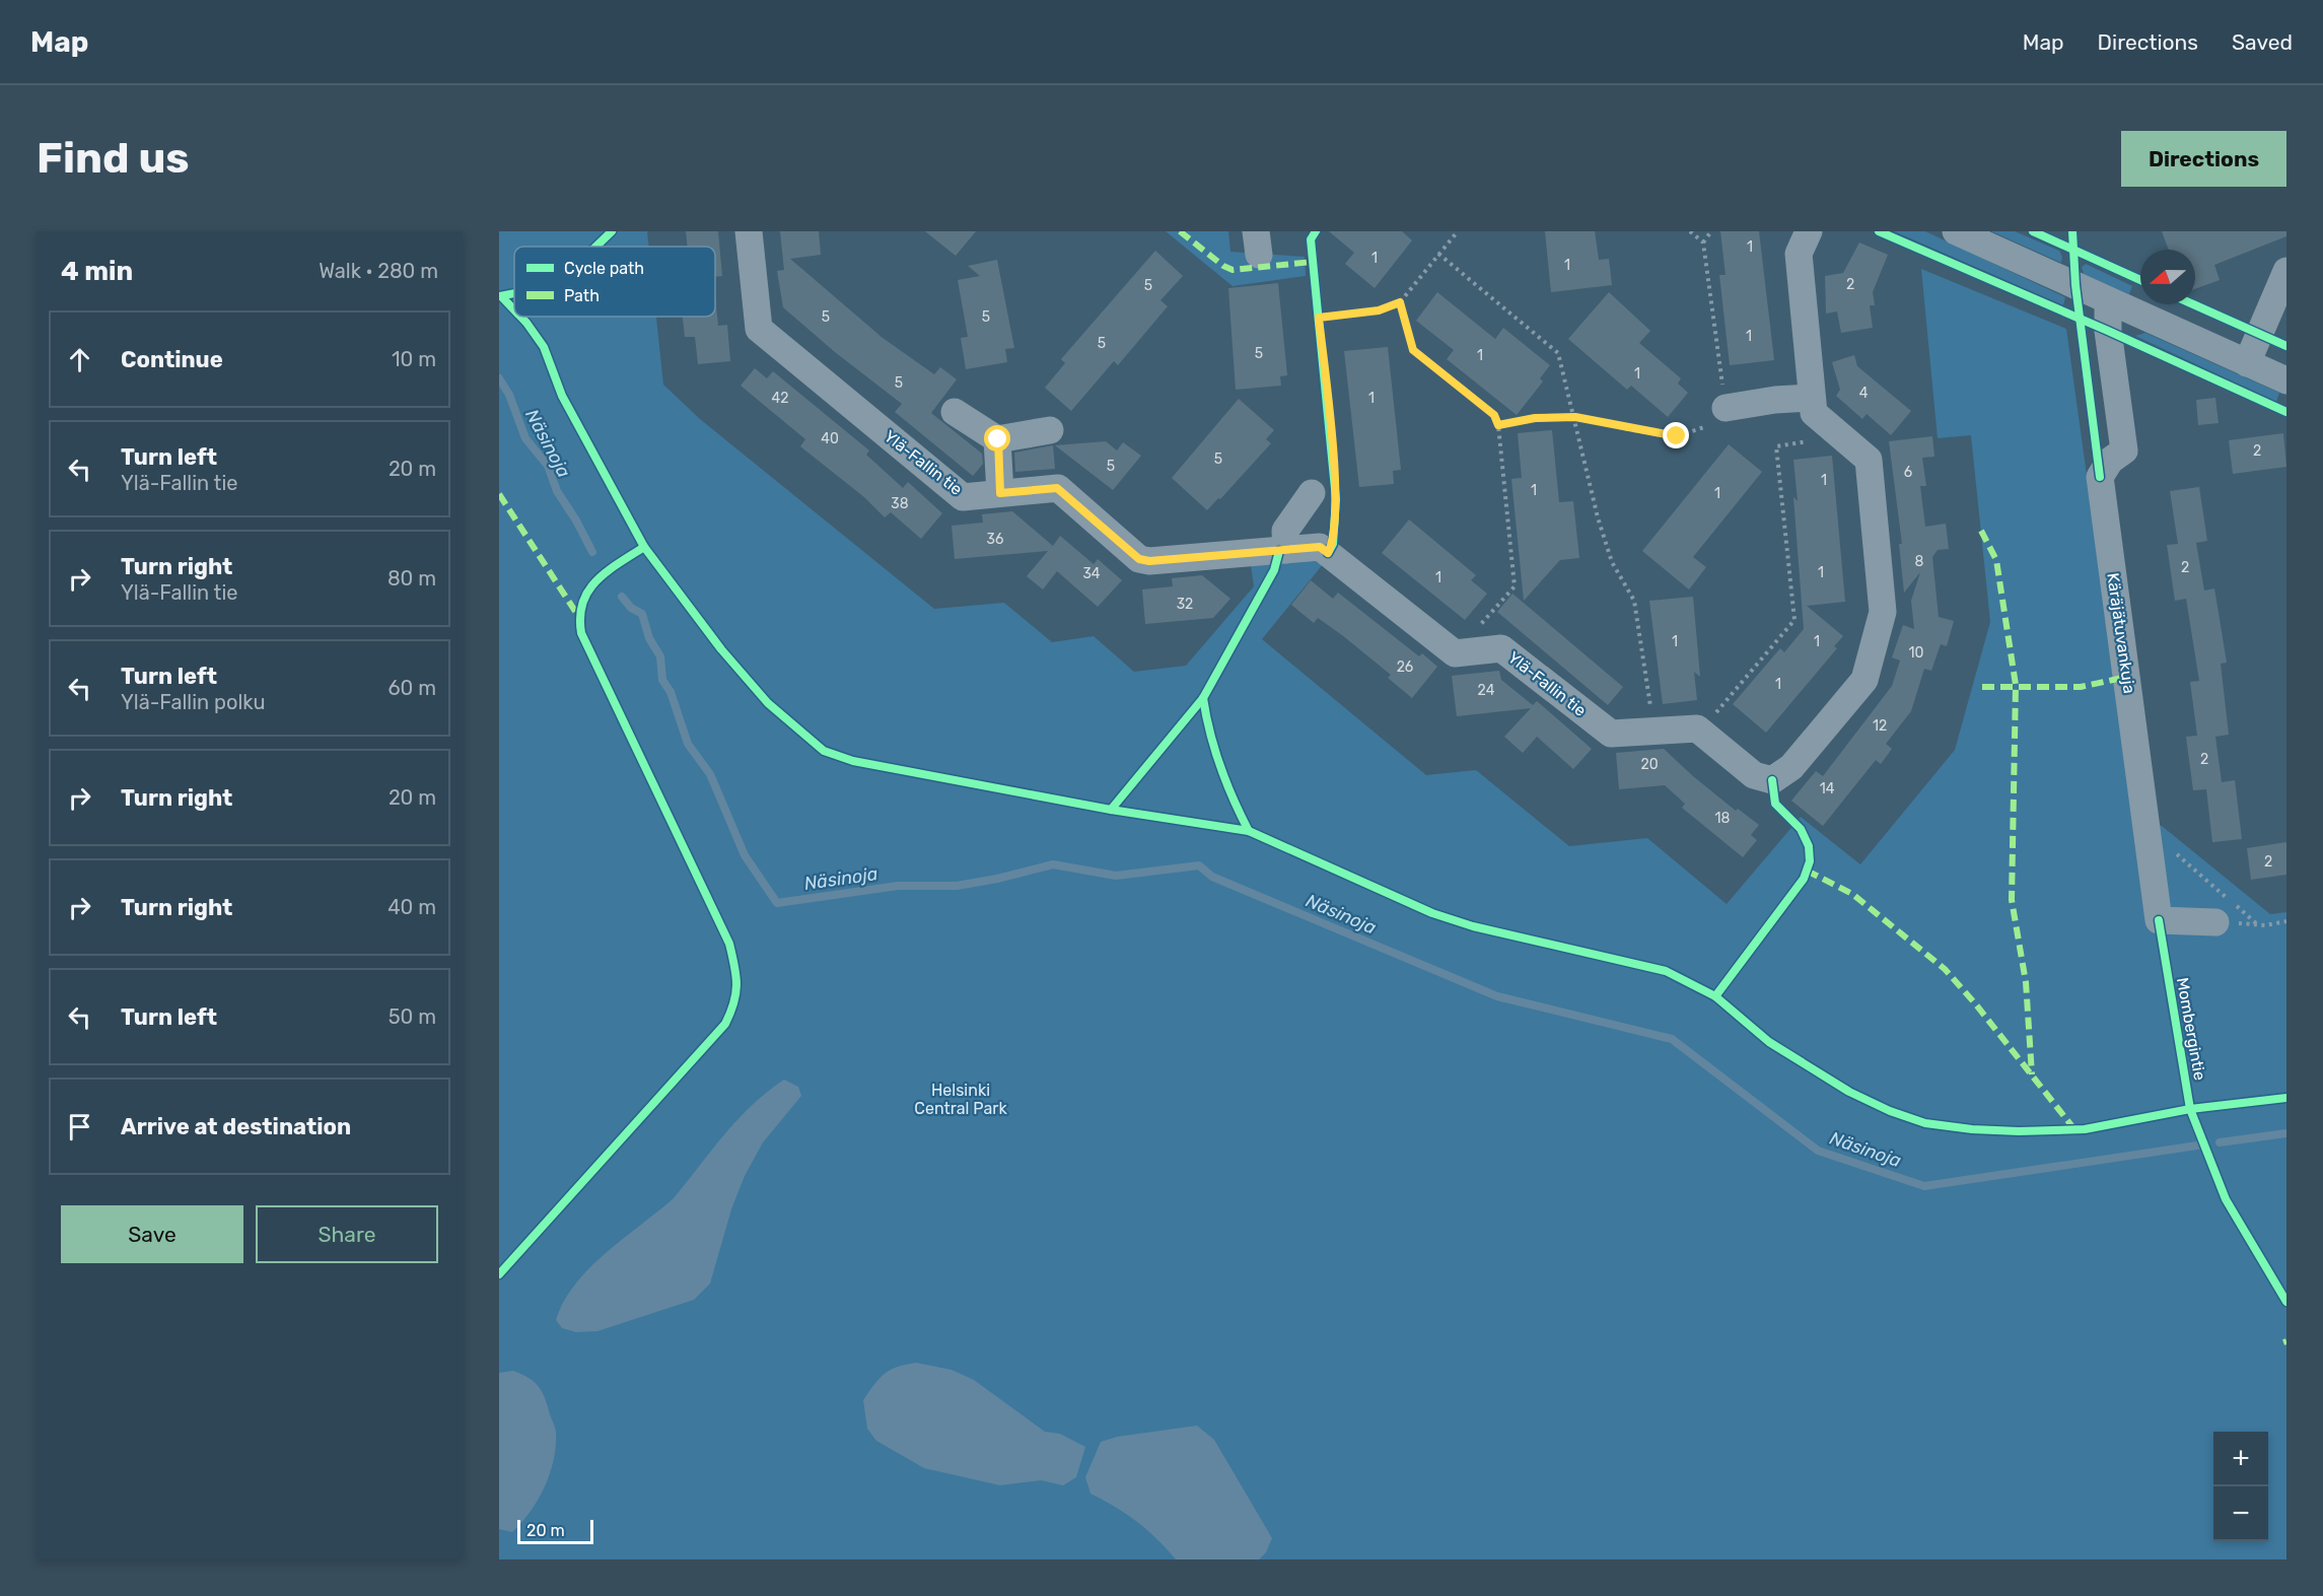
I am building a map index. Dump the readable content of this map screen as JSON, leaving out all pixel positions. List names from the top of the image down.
{
  "streets": {
    "street": ["Ylä-Fallin tie", "Käräjätuvankuja"],
    "cycle path": ["Mombergintie"]
  },
  "water": ["Näsinoja"],
  "parks": ["Helsinki Central Park"],
  "house_numbers": [
    "1",
    "1",
    "1",
    "2",
    "5",
    "5",
    "5",
    "1",
    "5",
    "5",
    "1",
    "1",
    "5",
    "4",
    "42",
    "1",
    "40",
    "2",
    "5",
    "5",
    "6",
    "1",
    "1",
    "1",
    "38",
    "36",
    "8",
    "2",
    "1",
    "34",
    "1",
    "32",
    "1",
    "1",
    "10",
    "26",
    "1",
    "24",
    "12",
    "2",
    "20",
    "14",
    "18",
    "2"
  ],
  "legend": ["Cycle path", "Path"],
  "scale_bar": "20 m",
  "north": "left",
  "page": {
    "header": "Map",
    "nav": ["Map", "Directions", "Saved"],
    "buttons": [
      "Directions",
      ["Save", "Share"]
    ],
    "title": "Find us",
    "heading": ["4 min", "Walk · 280 m"],
    "list": [
      ["Continue", "10 m"],
      ["Turn left", "Ylä-Fallin tie", "20 m"],
      ["Turn right", "Ylä-Fallin tie", "80 m"],
      ["Turn left", "Ylä-Fallin polku", "60 m"],
      ["Turn right", "20 m"],
      ["Turn right", "40 m"],
      ["Turn left", "50 m"],
      "Arrive at destination"
    ],
    "map_buttons": ["+", "−"],
    "scale": "20 m"
  }
}
